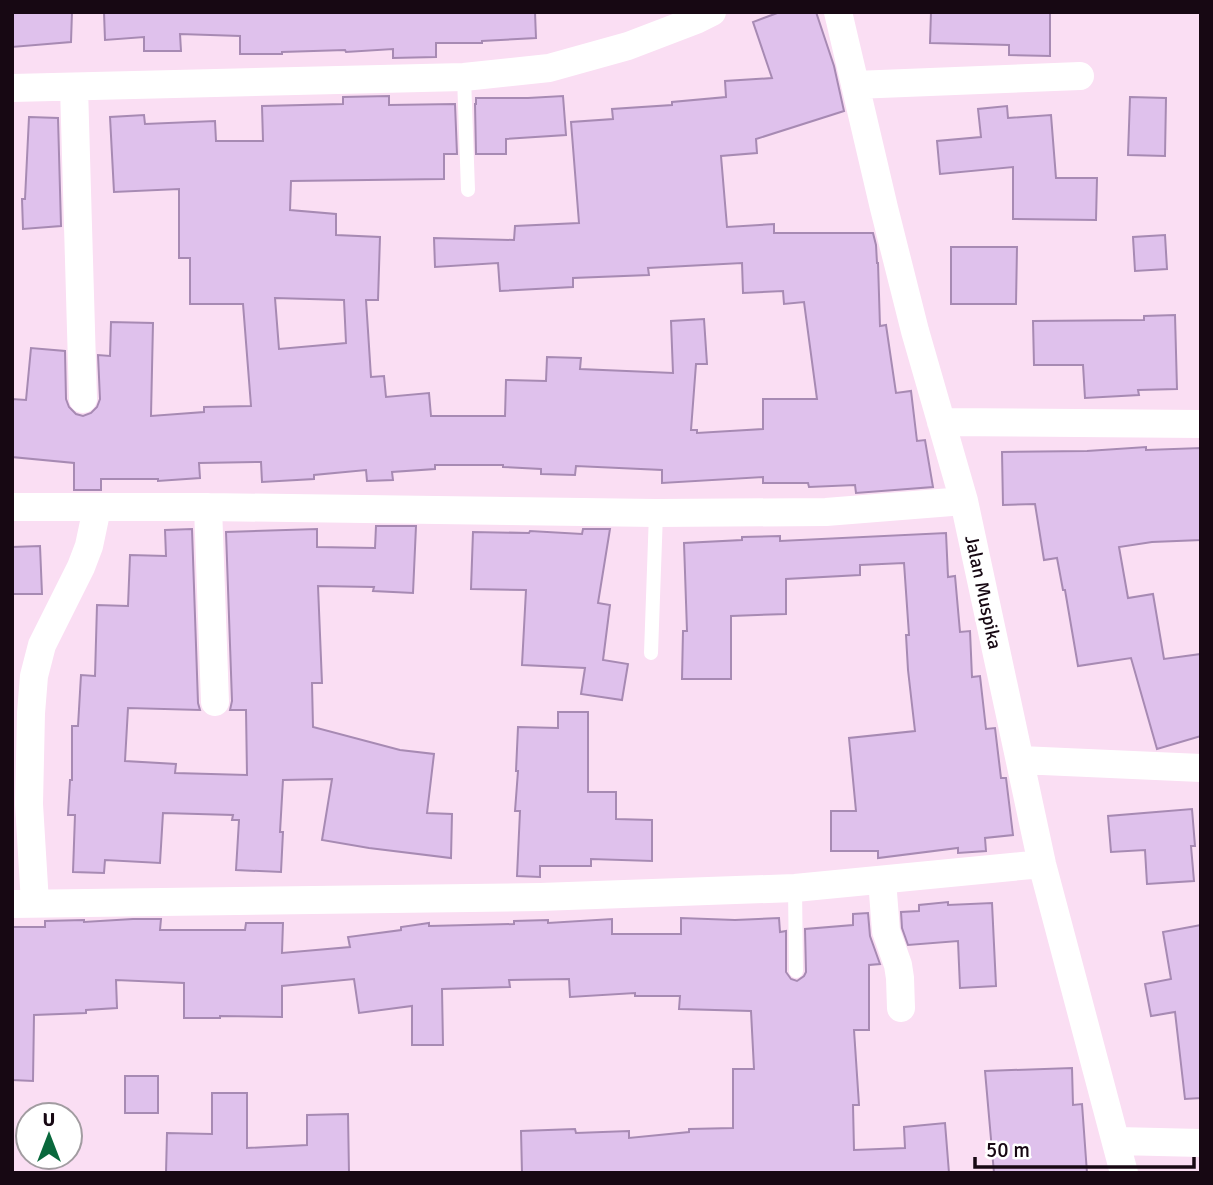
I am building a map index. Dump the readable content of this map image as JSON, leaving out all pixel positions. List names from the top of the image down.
{
  "streets": {
    "street": ["Jalan Muspika"]
  },
  "scale_bar": "50 m",
  "north": "top"
}
